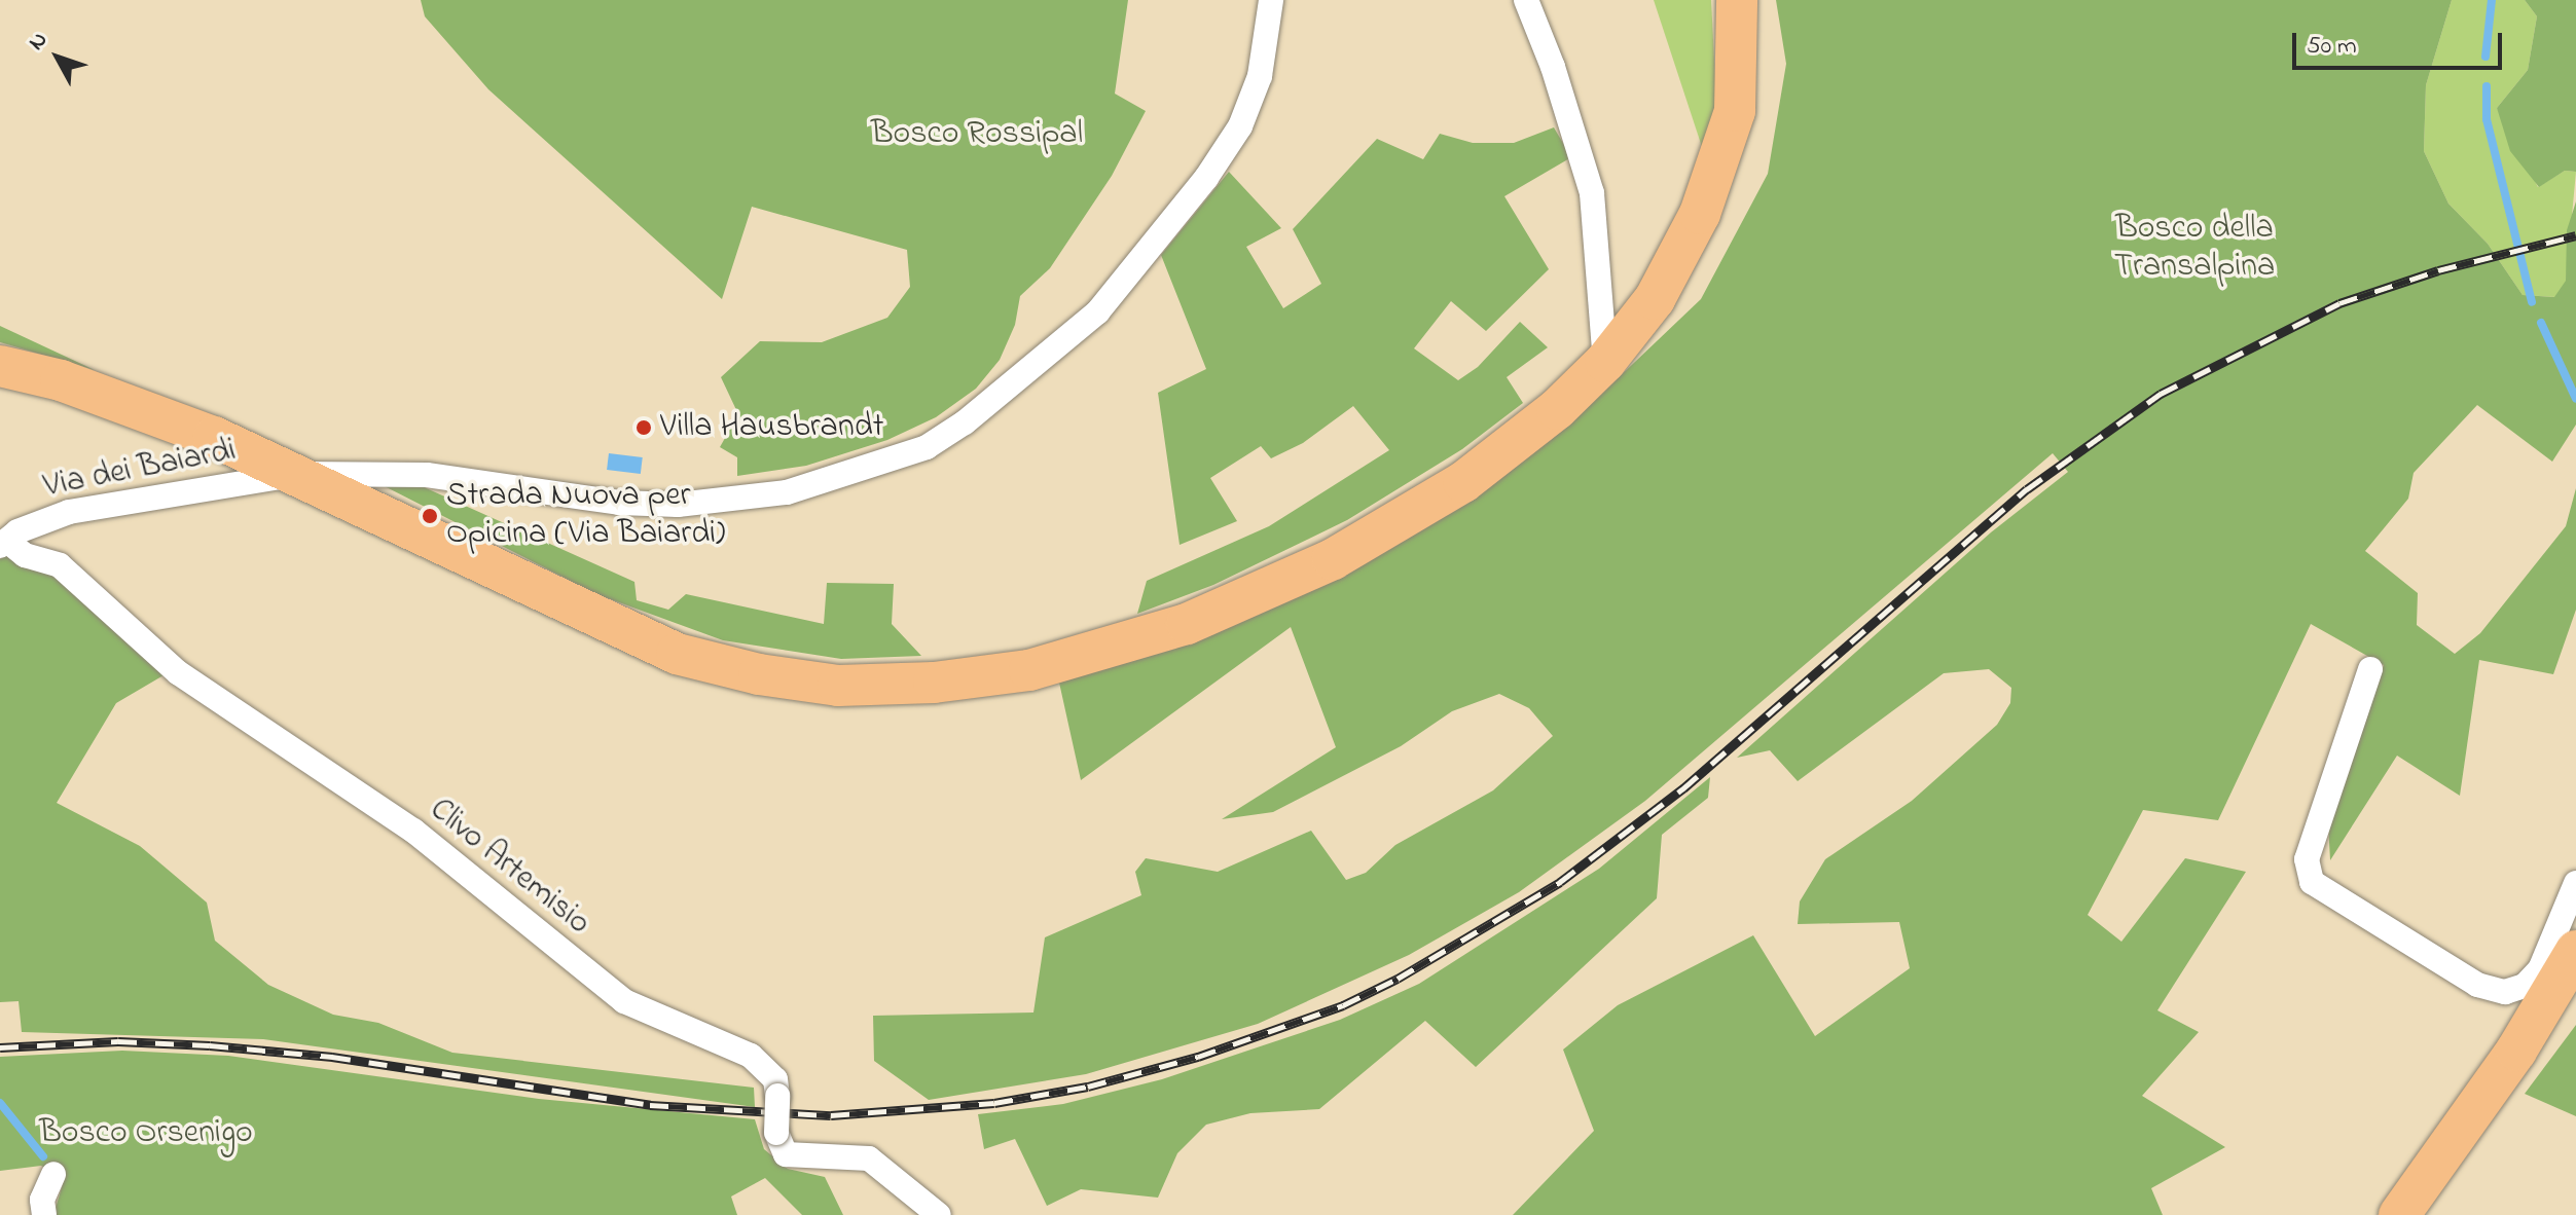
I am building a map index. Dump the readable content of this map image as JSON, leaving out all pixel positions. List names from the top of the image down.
{
  "streets": {
    "street": ["Via dei Baiardi", "Clivo Artemisio"]
  },
  "crossings": [
    ["Via dei Baiardi", "Clivo Artemisio"]
  ],
  "parks": ["Bosco Rossipal", "Bosco della Transalpina", "Bosco Orsenigo"],
  "places": ["Villa Hausbrandt", "Strada Nuova per Opicina (Via Baiardi)"],
  "scale_bar": "50 m",
  "north": "top left"
}
